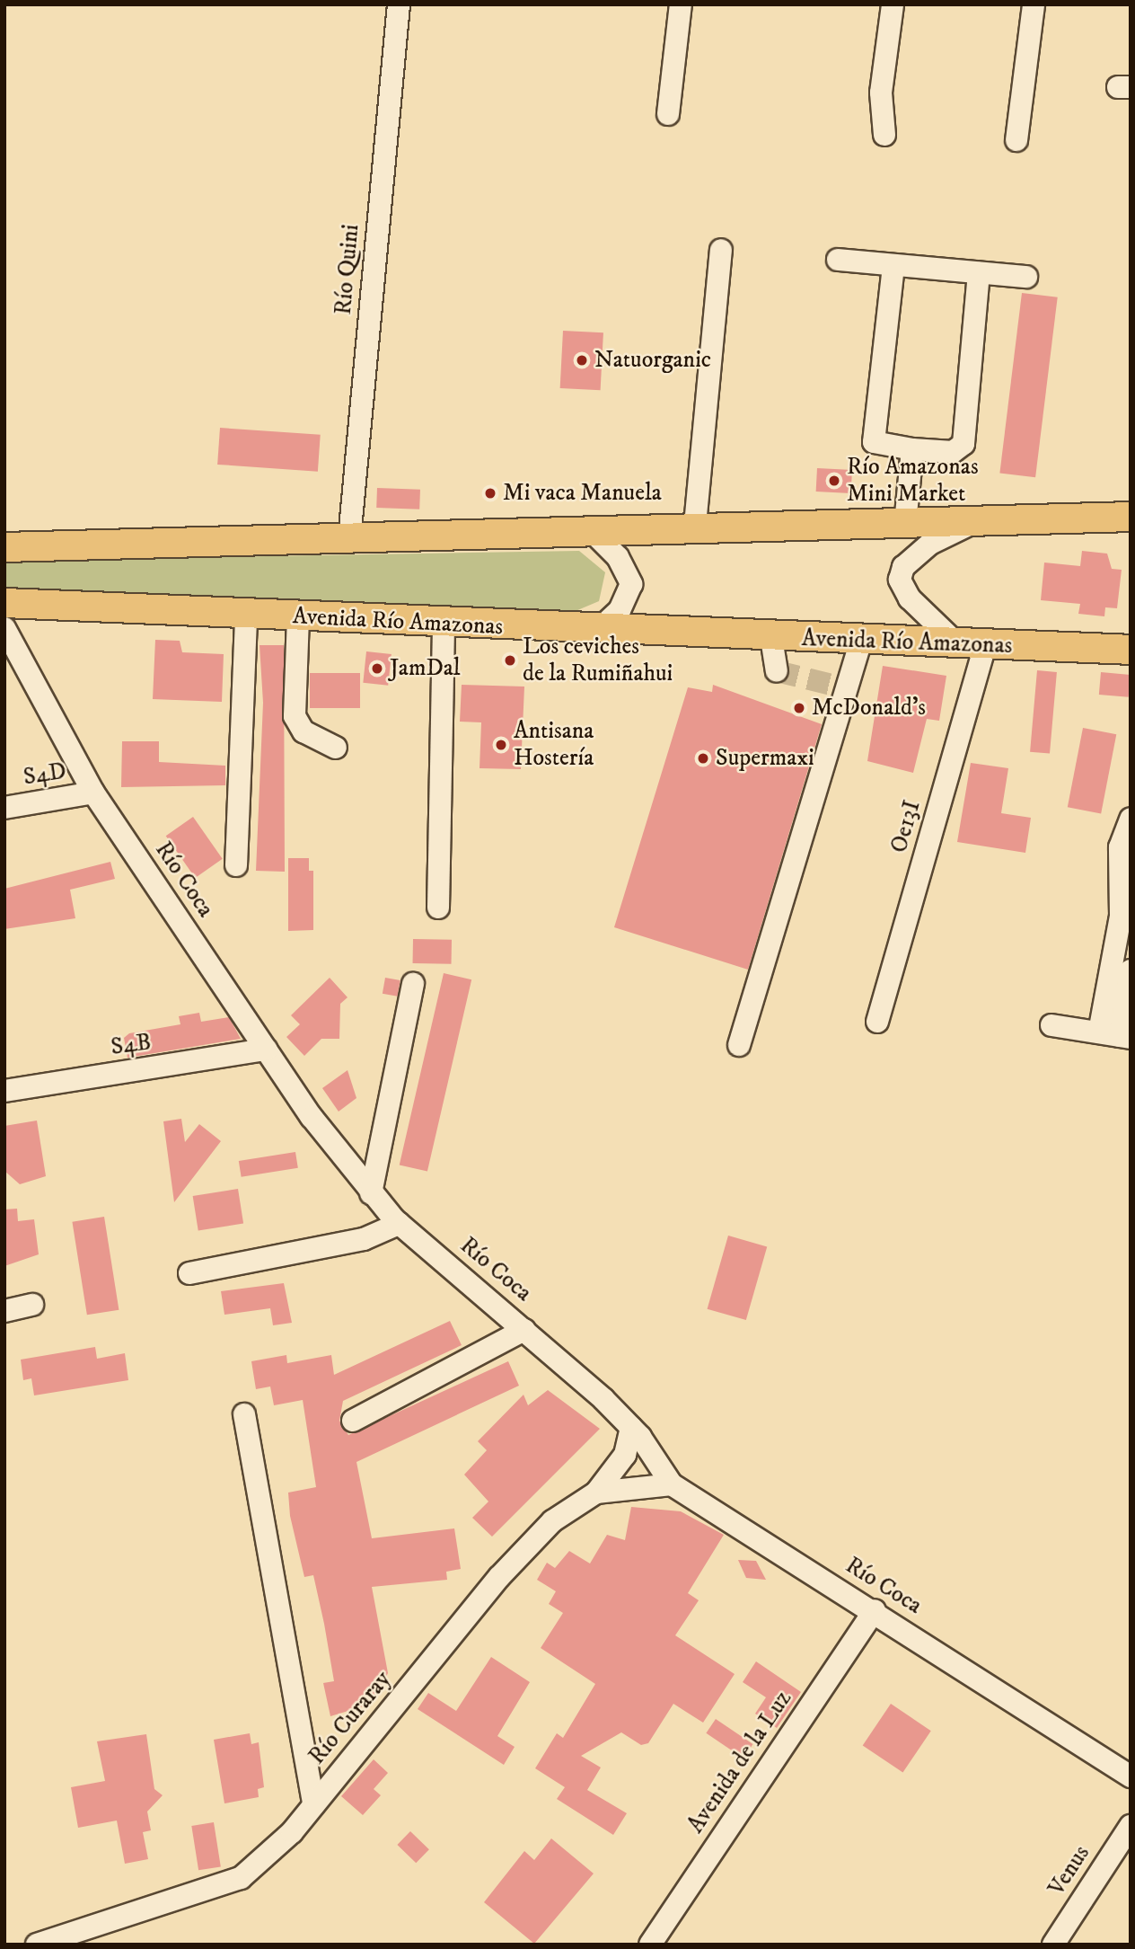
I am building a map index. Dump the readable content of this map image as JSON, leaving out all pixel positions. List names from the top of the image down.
{
  "streets": {
    "main road": ["Avenida Río Amazonas"],
    "street": [
      "Río Quini",
      "S4D",
      "Oe13I",
      "Río Coca",
      "S4B",
      "Río Curaray",
      "Avenida de la Luz",
      "Venus"
    ]
  },
  "crossings": [
    ["Avenida Río Amazonas", "Oe13I"],
    ["S4D", "Río Coca"],
    ["Río Coca", "S4B"],
    ["Río Coca", "Río Curaray"],
    ["Río Coca", "Avenida de la Luz"]
  ],
  "places": [
    "Natuorganic",
    "Río Amazonas Mini Market",
    "Mi vaca Manuela",
    "Los ceviches de la Rumiñahui",
    "JamDal",
    "McDonald's",
    "Antisana Hostería",
    "Supermaxi"
  ]
}
